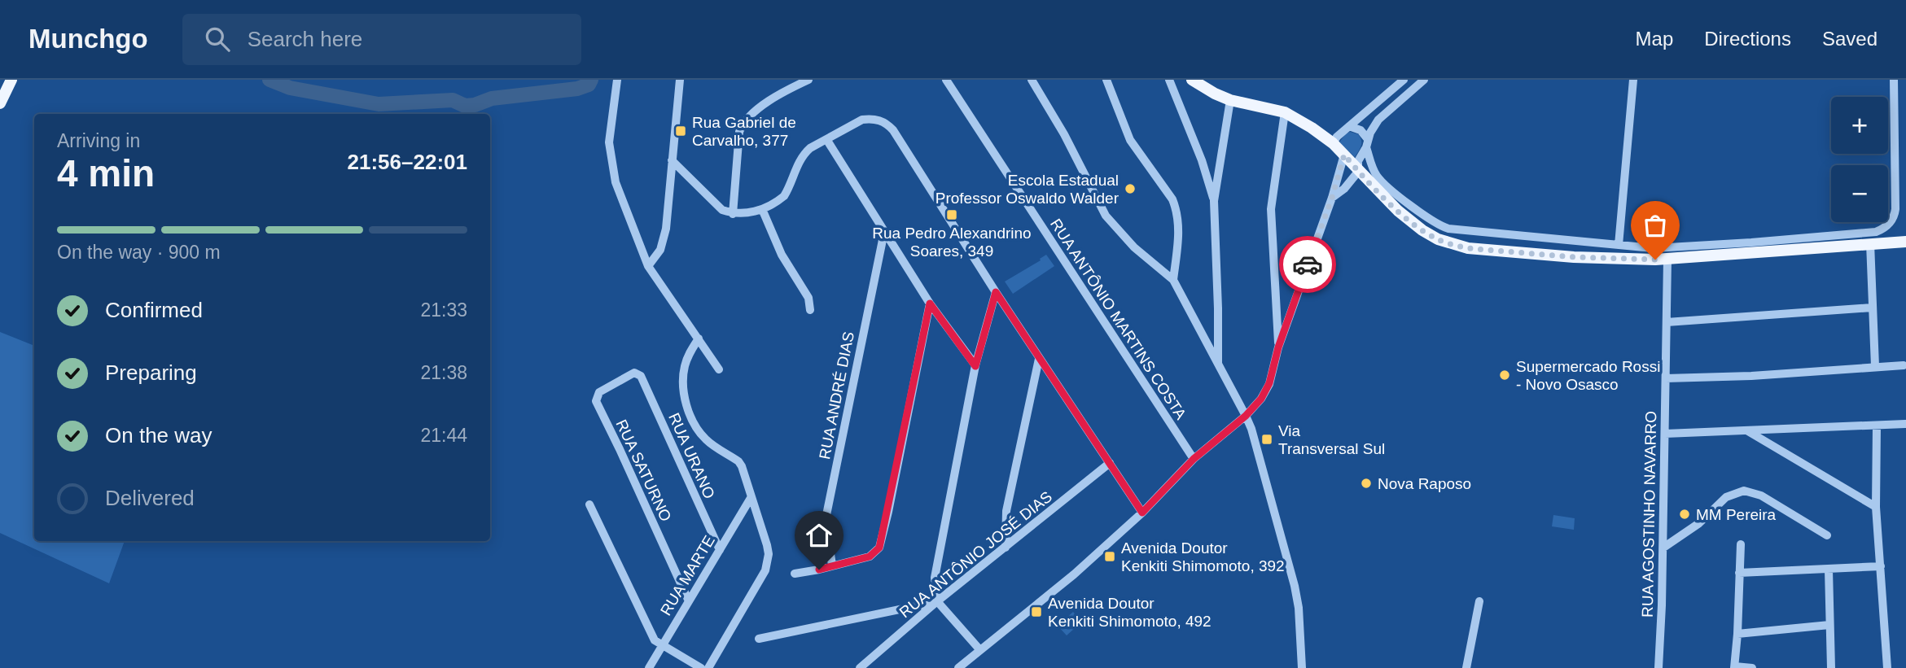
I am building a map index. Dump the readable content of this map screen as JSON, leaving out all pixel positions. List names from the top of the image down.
{
  "streets": {
    "street": [
      "RUA ANTÔNIO MARTINS COSTA",
      "RUA ANDRÉ DIAS",
      "RUA URANO",
      "RUA SATURNO",
      "RUA AGOSTINHO NAVARRO",
      "RUA ANTÔNIO JOSÉ DIAS",
      "RUA MARTE"
    ]
  },
  "crossings": [
    ["RUA URANO", "RUA SATURNO"],
    ["RUA URANO", "RUA MARTE"],
    ["RUA SATURNO", "RUA MARTE"]
  ],
  "places": {
    "transit": [
      "Rua Gabriel de Carvalho, 377",
      "Rua Pedro Alexandrino Soares, 349",
      "Via Transversal Sul",
      "Avenida Doutor Kenkiti Shimomoto, 392",
      "Avenida Doutor Kenkiti Shimomoto, 492"
    ],
    "other": [
      "Escola Estadual Professor Oswaldo Walder",
      "Supermercado Rossi - Novo Osasco",
      "Nova Raposo",
      "MM Pereira"
    ]
  },
  "page": {
    "header": "Munchgo",
    "search": "Search here",
    "nav": ["Map", "Directions", "Saved"],
    "map_buttons": ["+", "−"],
    "heading": ["4 min", "Arriving in", "21:56–22:01"],
    "bar": "On the way · 900 m",
    "list": [
      ["Confirmed", "21:33"],
      ["Preparing", "21:38"],
      ["On the way", "21:44"],
      "Delivered"
    ]
  }
}
